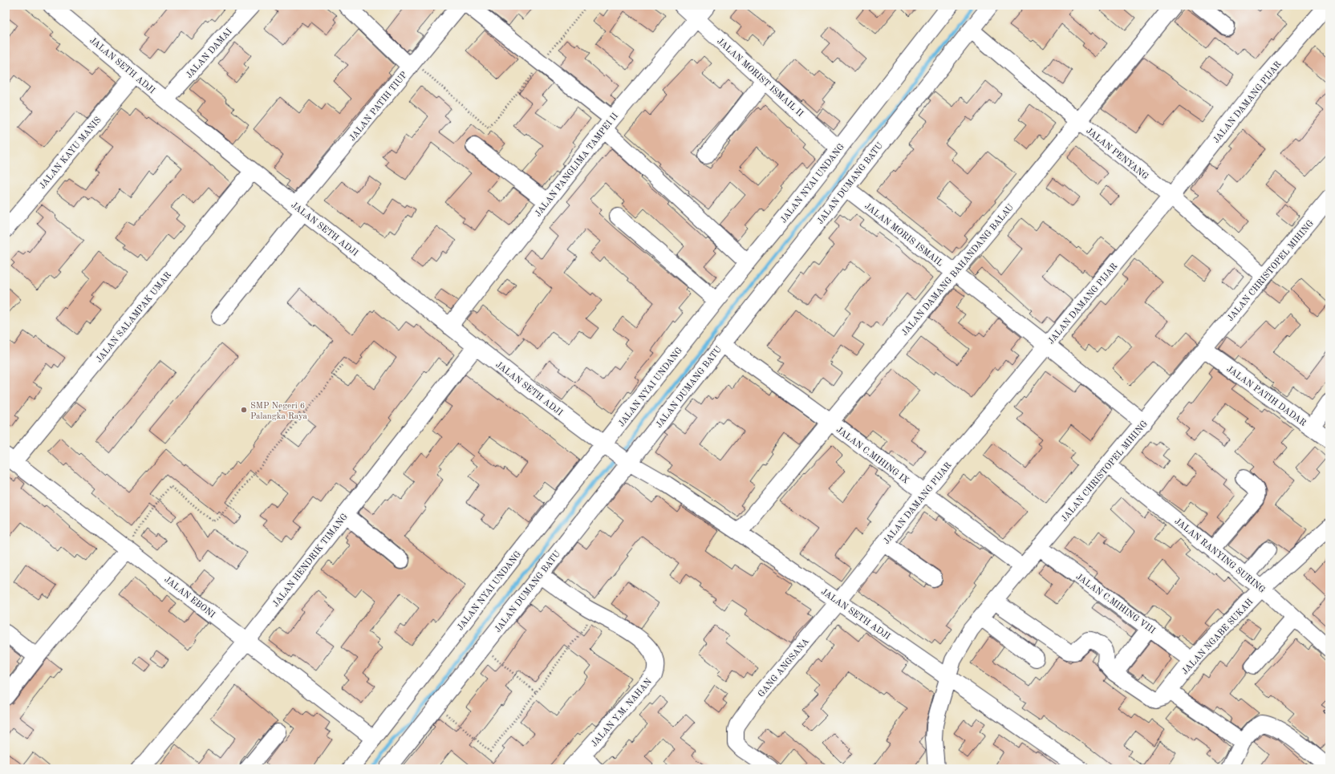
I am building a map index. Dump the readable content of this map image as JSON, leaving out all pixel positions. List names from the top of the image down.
{
  "streets": {
    "street": [
      "JALAN DAMAI",
      "JALAN SETH ADJI",
      "JALAN MORIST ISMAIL II",
      "JALAN DAMANG PIJAR",
      "JALAN PATIH TIUP",
      "JALAN KAYU MANIS",
      "JALAN PENYANG",
      "JALAN PANGLIMA TAMPEI II",
      "JALAN NYAI UNDANG",
      "JALAN DUMANG BATU",
      "JALAN MORIS ISMAIL",
      "JALAN DAMANG BAHANDANG BALAU",
      "JALAN CHRISTOPEL MIHING",
      "JALAN SALAMPAK UMAR",
      "JALAN PATIH DADAR",
      "JALAN C.MIHING IX",
      "JALAN RANYING SURING",
      "JALAN HENDRIK TIMANG",
      "JALAN EBONI",
      "JALAN C.MIHING VIII",
      "JALAN NGABE SUKAH",
      "GANG ANGSANA",
      "JALAN Y.M. NAHAN"
    ]
  },
  "crossings": [
    ["JALAN DAMAI", "JALAN SETH ADJI"],
    ["JALAN SETH ADJI", "JALAN DAMANG PIJAR"],
    ["JALAN SETH ADJI", "JALAN PATIH TIUP"],
    ["JALAN SETH ADJI", "JALAN KAYU MANIS"],
    ["JALAN SETH ADJI", "JALAN PANGLIMA TAMPEI II"],
    ["JALAN SETH ADJI", "JALAN NYAI UNDANG"],
    ["JALAN SETH ADJI", "JALAN DUMANG BATU"],
    ["JALAN SETH ADJI", "JALAN DAMANG BAHANDANG BALAU"],
    ["JALAN SETH ADJI", "JALAN CHRISTOPEL MIHING"],
    ["JALAN SETH ADJI", "JALAN SALAMPAK UMAR"],
    ["JALAN SETH ADJI", "JALAN HENDRIK TIMANG"],
    ["JALAN SETH ADJI", "GANG ANGSANA"],
    ["JALAN MORIST ISMAIL II", "JALAN PANGLIMA TAMPEI II"],
    ["JALAN MORIST ISMAIL II", "JALAN NYAI UNDANG"],
    ["JALAN DAMANG PIJAR", "JALAN PENYANG"],
    ["JALAN DAMANG PIJAR", "JALAN MORIS ISMAIL"],
    ["JALAN DAMANG PIJAR", "JALAN C.MIHING IX"],
    ["JALAN DAMANG PIJAR", "GANG ANGSANA"],
    ["JALAN PENYANG", "JALAN DUMANG BATU"],
    ["JALAN PENYANG", "JALAN DAMANG BAHANDANG BALAU"],
    ["JALAN PENYANG", "JALAN CHRISTOPEL MIHING"],
    ["JALAN NYAI UNDANG", "JALAN EBONI"],
    ["JALAN DUMANG BATU", "JALAN MORIS ISMAIL"],
    ["JALAN DUMANG BATU", "JALAN C.MIHING IX"],
    ["JALAN DUMANG BATU", "JALAN Y.M. NAHAN"],
    ["JALAN MORIS ISMAIL", "JALAN DAMANG BAHANDANG BALAU"],
    ["JALAN MORIS ISMAIL", "JALAN CHRISTOPEL MIHING"],
    ["JALAN DAMANG BAHANDANG BALAU", "JALAN C.MIHING IX"],
    ["JALAN CHRISTOPEL MIHING", "JALAN PATIH DADAR"],
    ["JALAN CHRISTOPEL MIHING", "JALAN C.MIHING IX"],
    ["JALAN CHRISTOPEL MIHING", "JALAN RANYING SURING"],
    ["JALAN CHRISTOPEL MIHING", "JALAN C.MIHING VIII"],
    ["JALAN SALAMPAK UMAR", "JALAN EBONI"],
    ["JALAN RANYING SURING", "JALAN NGABE SUKAH"],
    ["JALAN HENDRIK TIMANG", "JALAN EBONI"],
    ["JALAN C.MIHING VIII", "JALAN NGABE SUKAH"]
  ],
  "places": ["SMP Negeri 6 Palangka Raya"]
}
